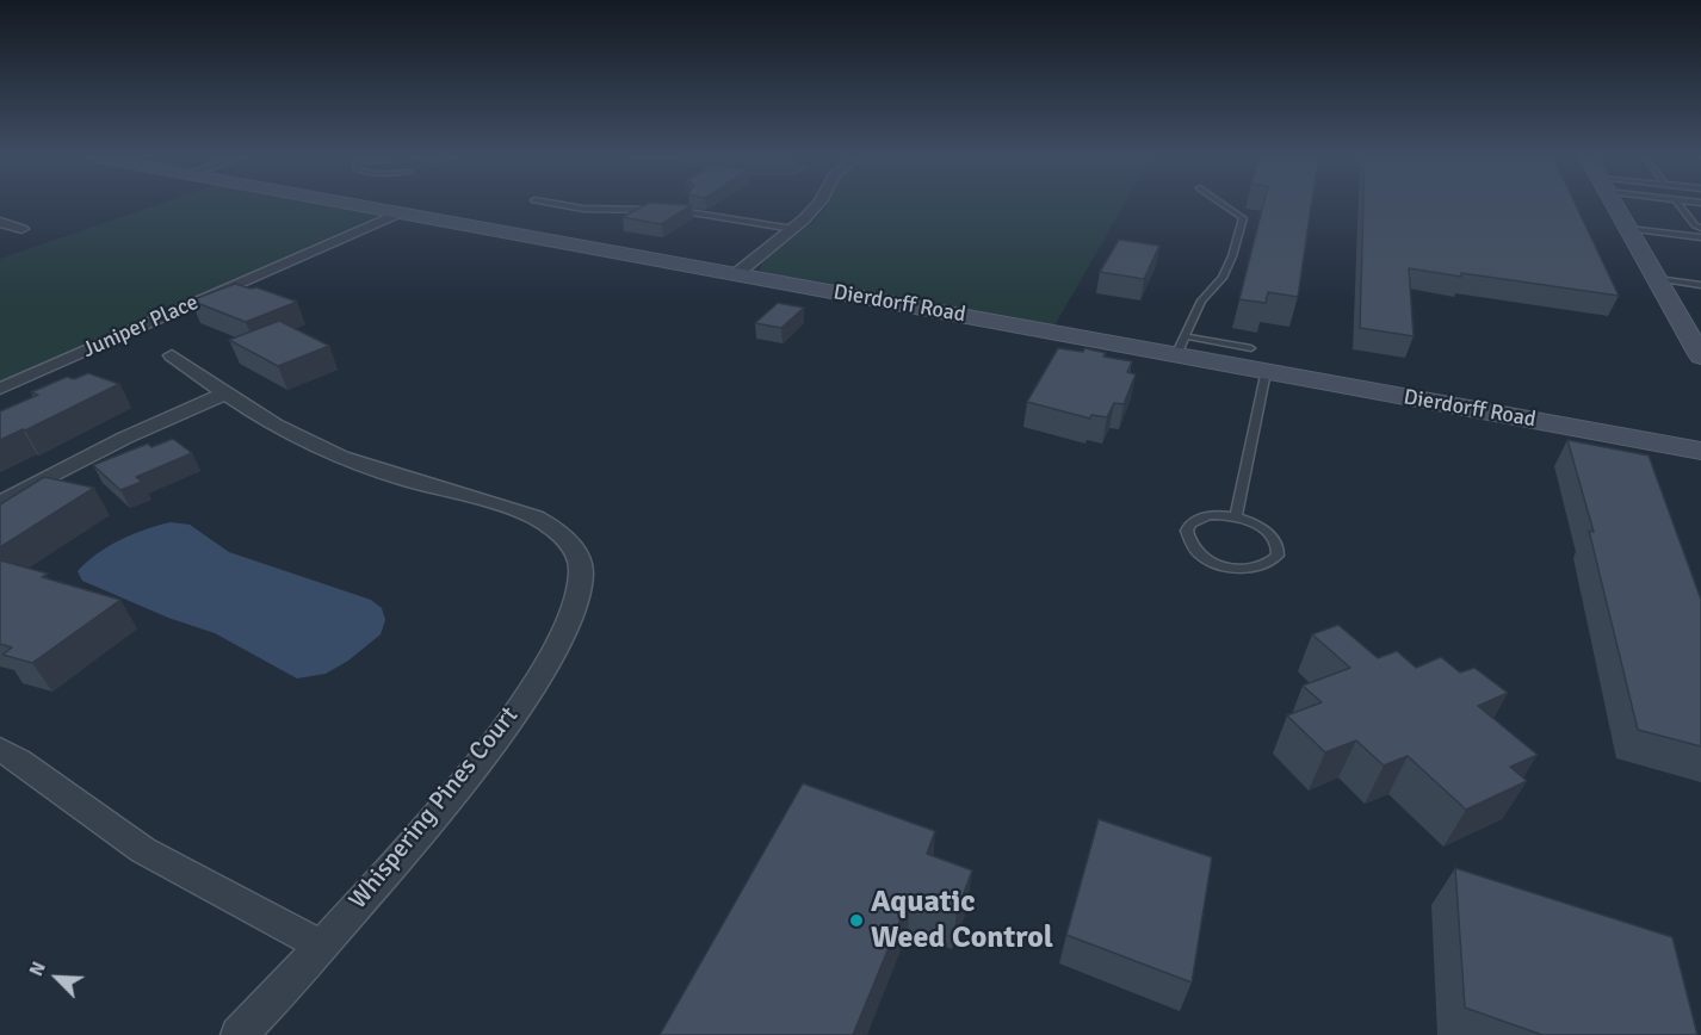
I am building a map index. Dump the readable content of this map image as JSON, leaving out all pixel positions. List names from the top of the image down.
{
  "streets": {
    "street": ["Dierdorff Road", "Juniper Place", "Whispering Pines Court"]
  },
  "crossings": [
    ["Dierdorff Road", "Juniper Place"]
  ],
  "places": ["Aquatic Weed Control"],
  "north": "top left"
}
